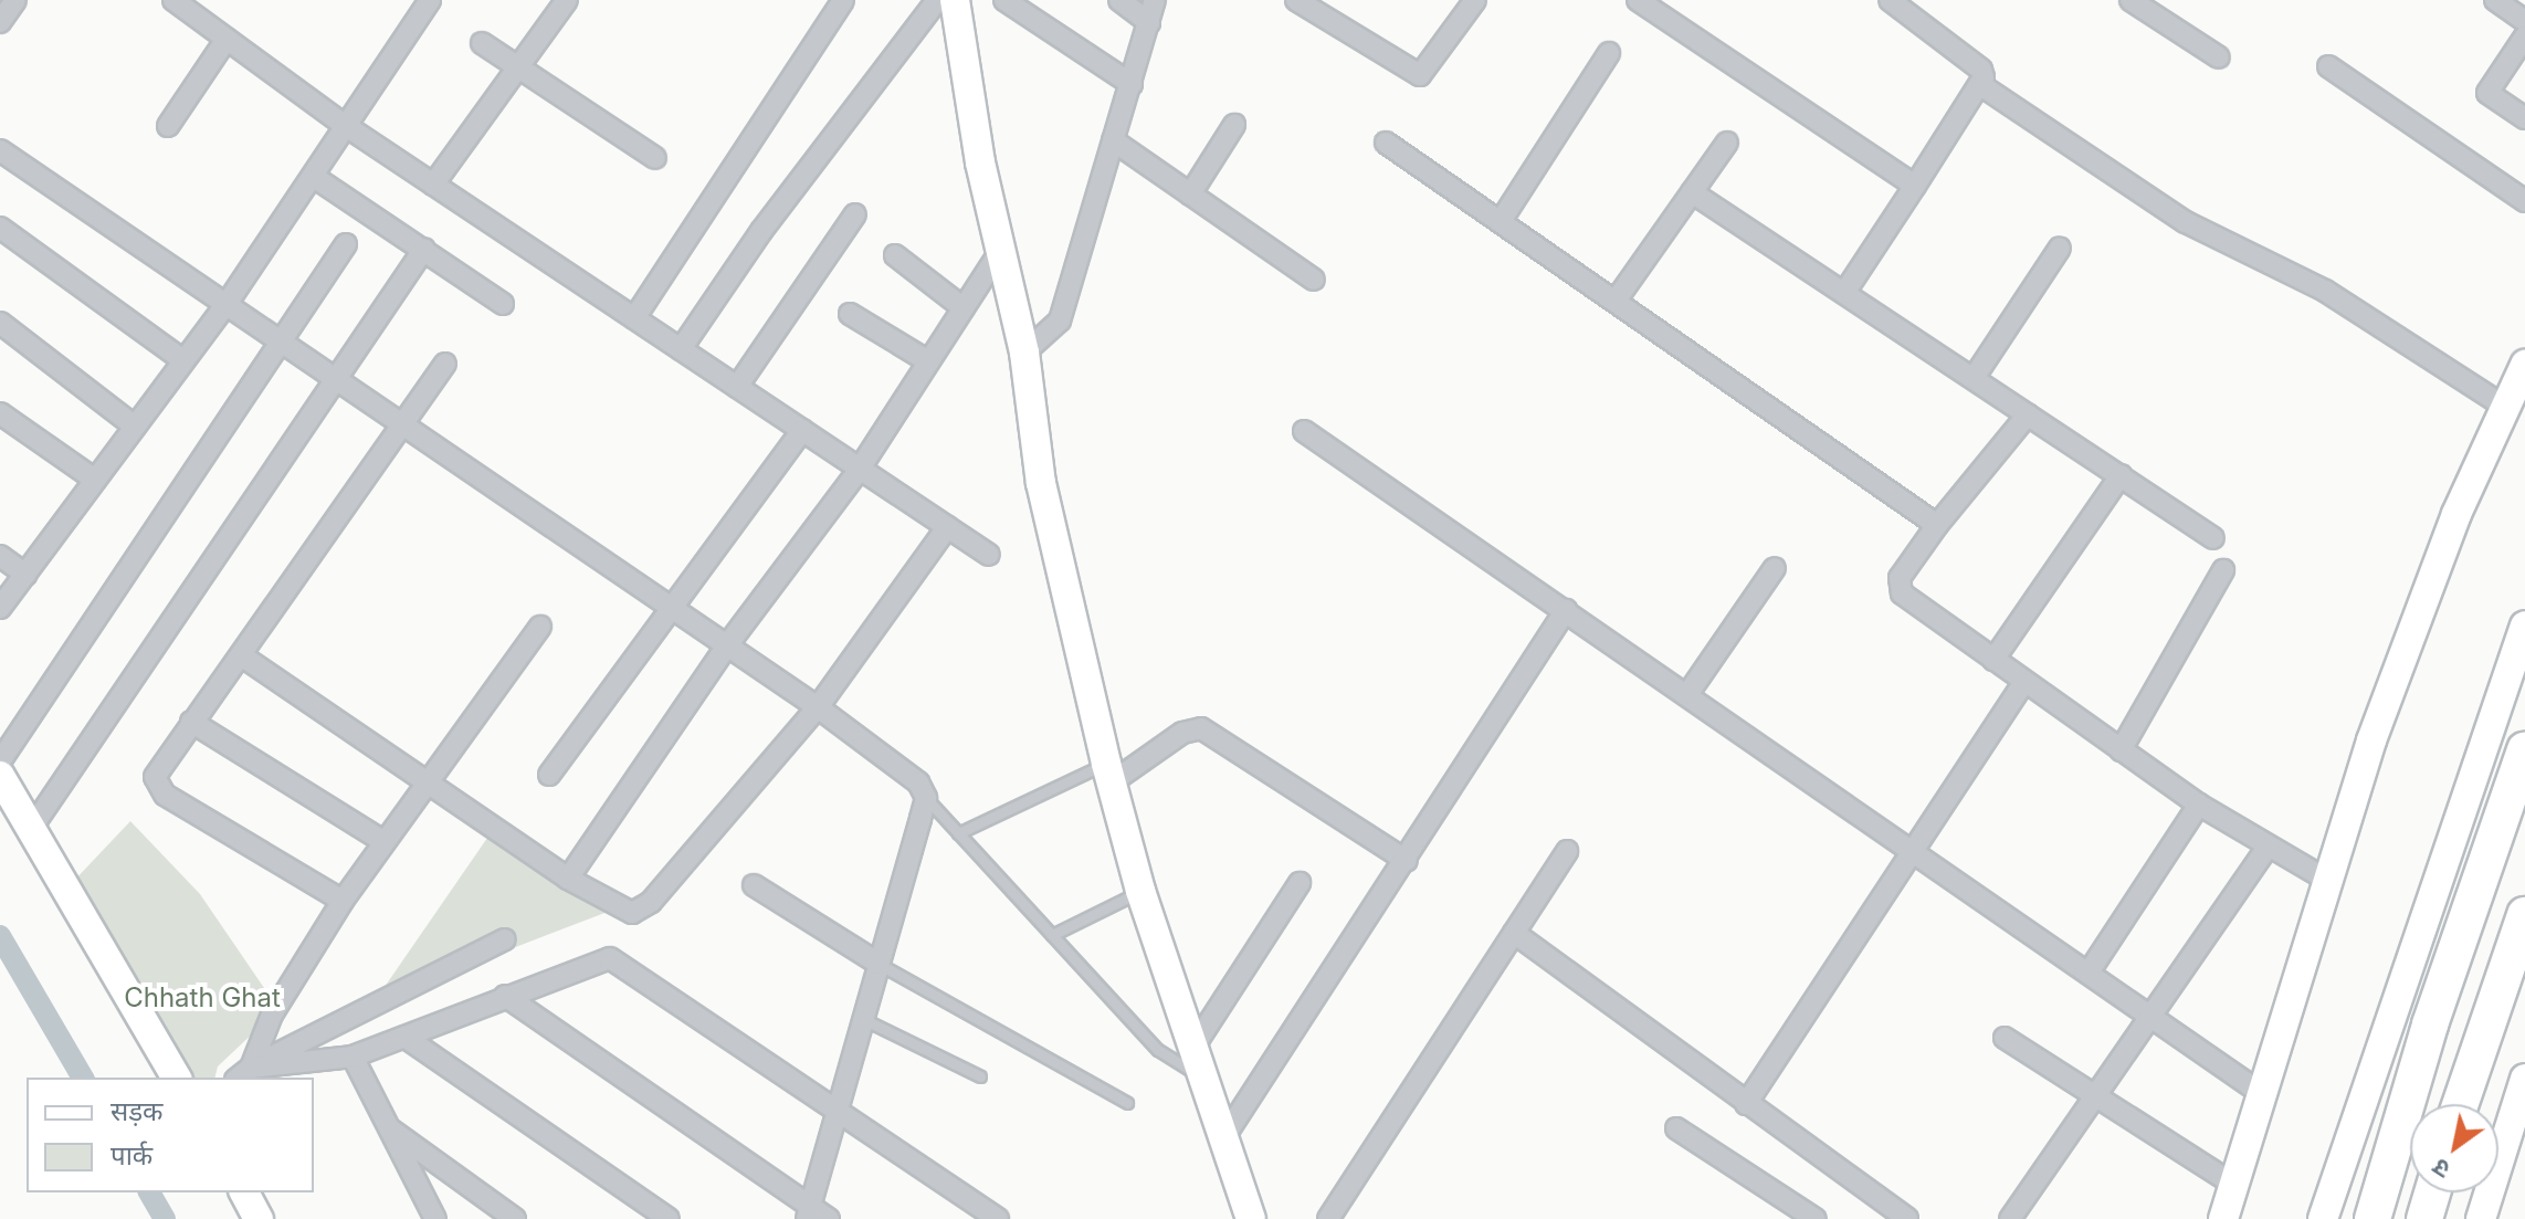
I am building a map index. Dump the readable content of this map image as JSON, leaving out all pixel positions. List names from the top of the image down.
{
  "parks": ["Chhath Ghat"],
  "legend": ["सड़क", "पार्क"],
  "north": "bottom left"
}
